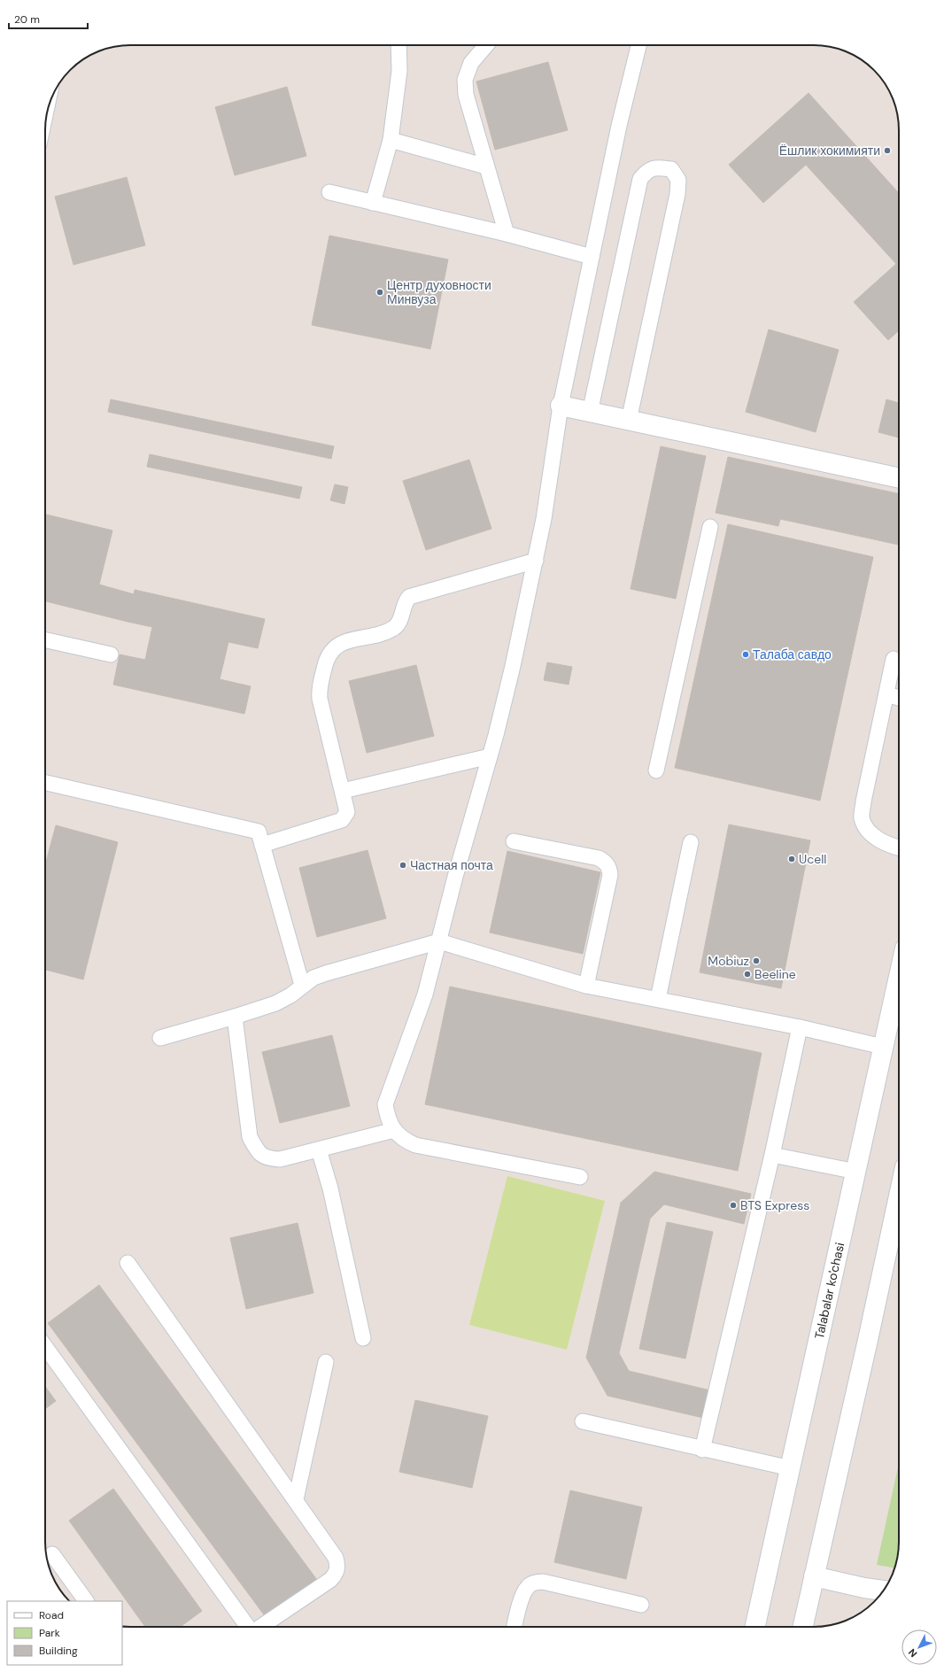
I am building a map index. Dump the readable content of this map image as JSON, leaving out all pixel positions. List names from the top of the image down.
{
  "streets": {
    "main road": ["Talabalar ko'chasi"]
  },
  "places": [
    "Ёшлик хокимияти",
    "Центр духовности Минвуза",
    "Талаба савдо",
    "Ucell",
    "Частная почта",
    "Mobiuz",
    "Beeline",
    "BTS Express"
  ],
  "legend": ["Road", "Park", "Building"],
  "scale_bar": "20 m",
  "north": "bottom left"
}
